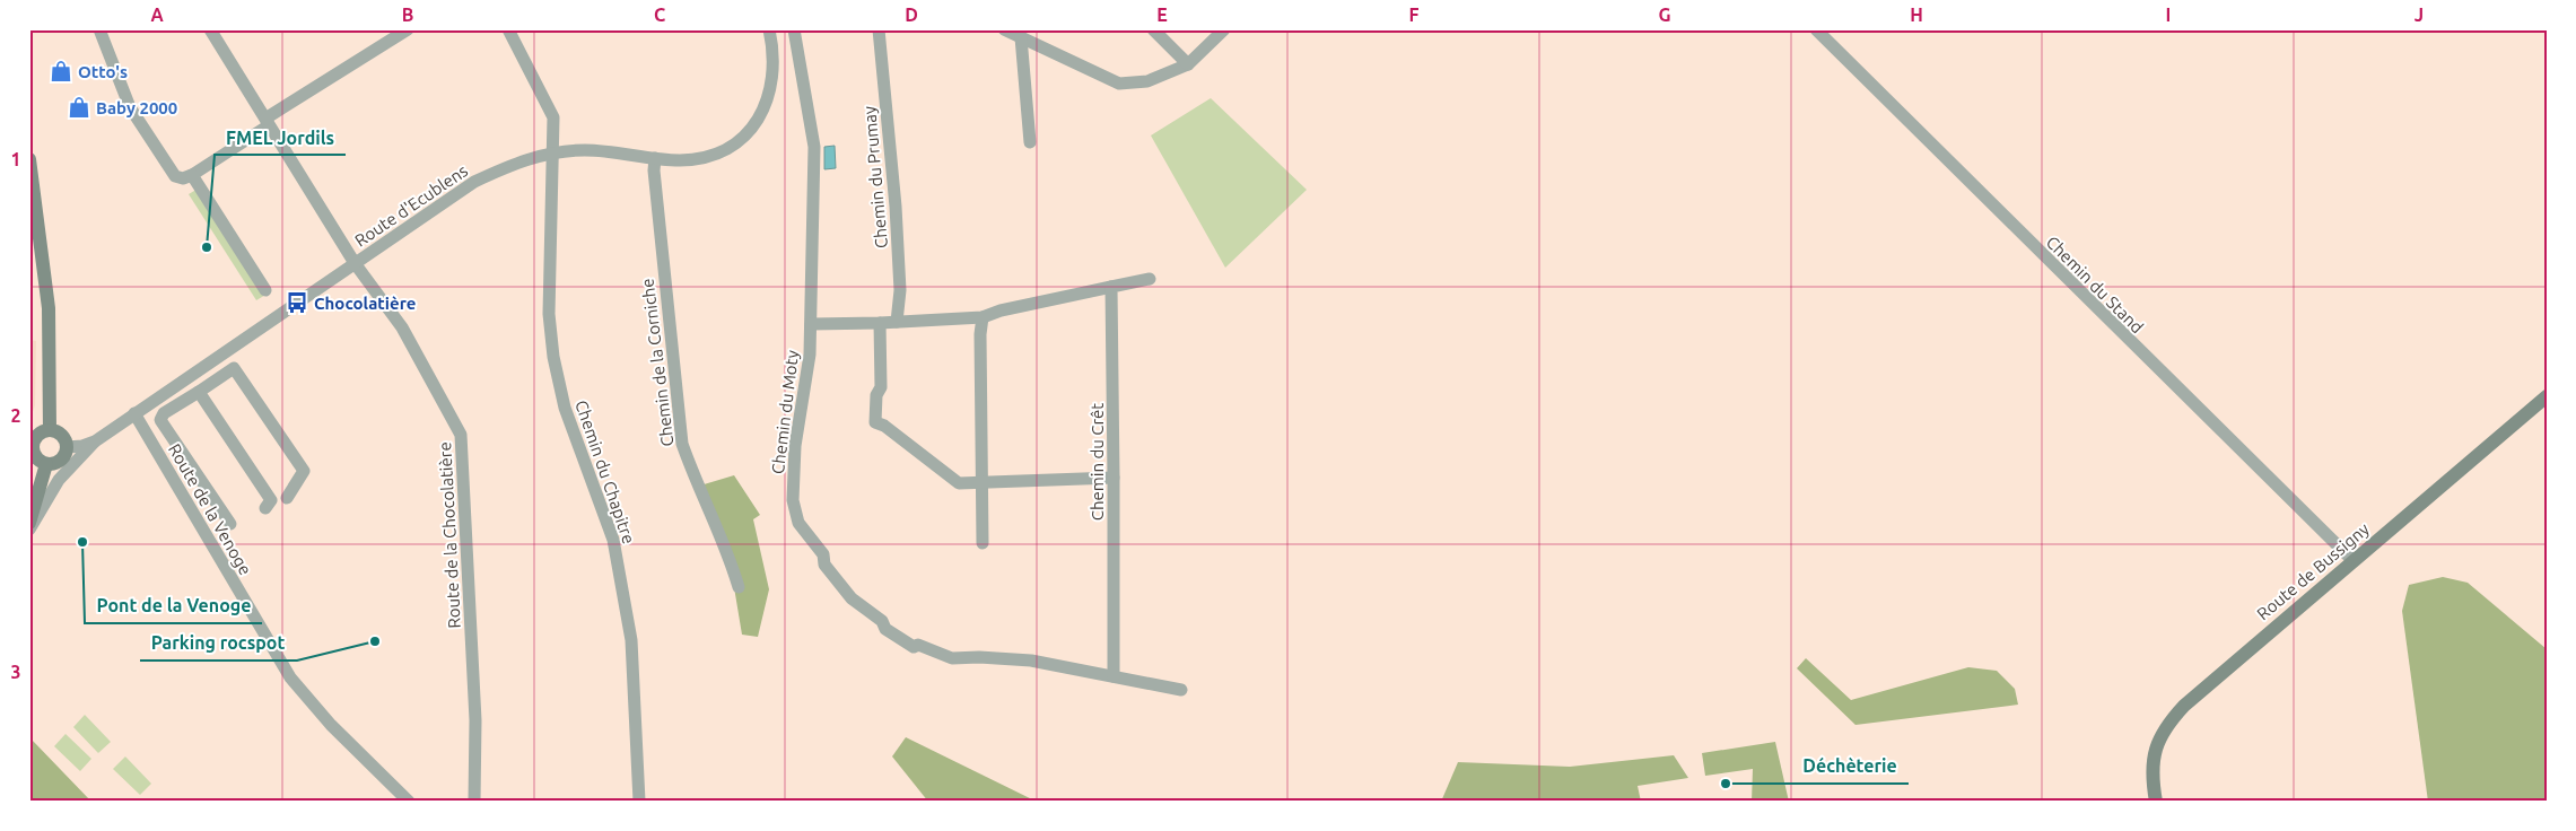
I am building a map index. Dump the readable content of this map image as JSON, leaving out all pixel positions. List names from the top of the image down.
{
  "streets": {
    "street": [
      "Chemin du Prumay",
      "Route d'Ecublens",
      "Chemin du Stand",
      "Chemin de la Corniche",
      "Chemin du Moty",
      "Chemin du Crêt",
      "Chemin du Chapitre",
      "Route de la Venoge",
      "Route de la Chocolatière",
      "Route de Bussigny"
    ]
  },
  "crossings": [
    ["Route d'Ecublens", "Chemin de la Corniche"],
    ["Route d'Ecublens", "Chemin du Chapitre"],
    ["Route d'Ecublens", "Route de la Venoge"],
    ["Route d'Ecublens", "Route de la Chocolatière"],
    ["Chemin du Stand", "Route de Bussigny"],
    ["Chemin du Moty", "Chemin du Crêt"]
  ],
  "places": {
    "shop": ["Otto's", "Baby 2000"],
    "other": [
      "FMEL Jordils",
      "Pont de la Venoge",
      "Parking rocspot",
      "Déchèterie"
    ],
    "bus stop": ["Chocolatière"]
  },
  "grid": {
    "columns": [
      "A",
      "B",
      "C",
      "D",
      "E",
      "F",
      "G",
      "H",
      "I",
      "J"
    ],
    "rows": ["1", "2", "3"]
  }
}
